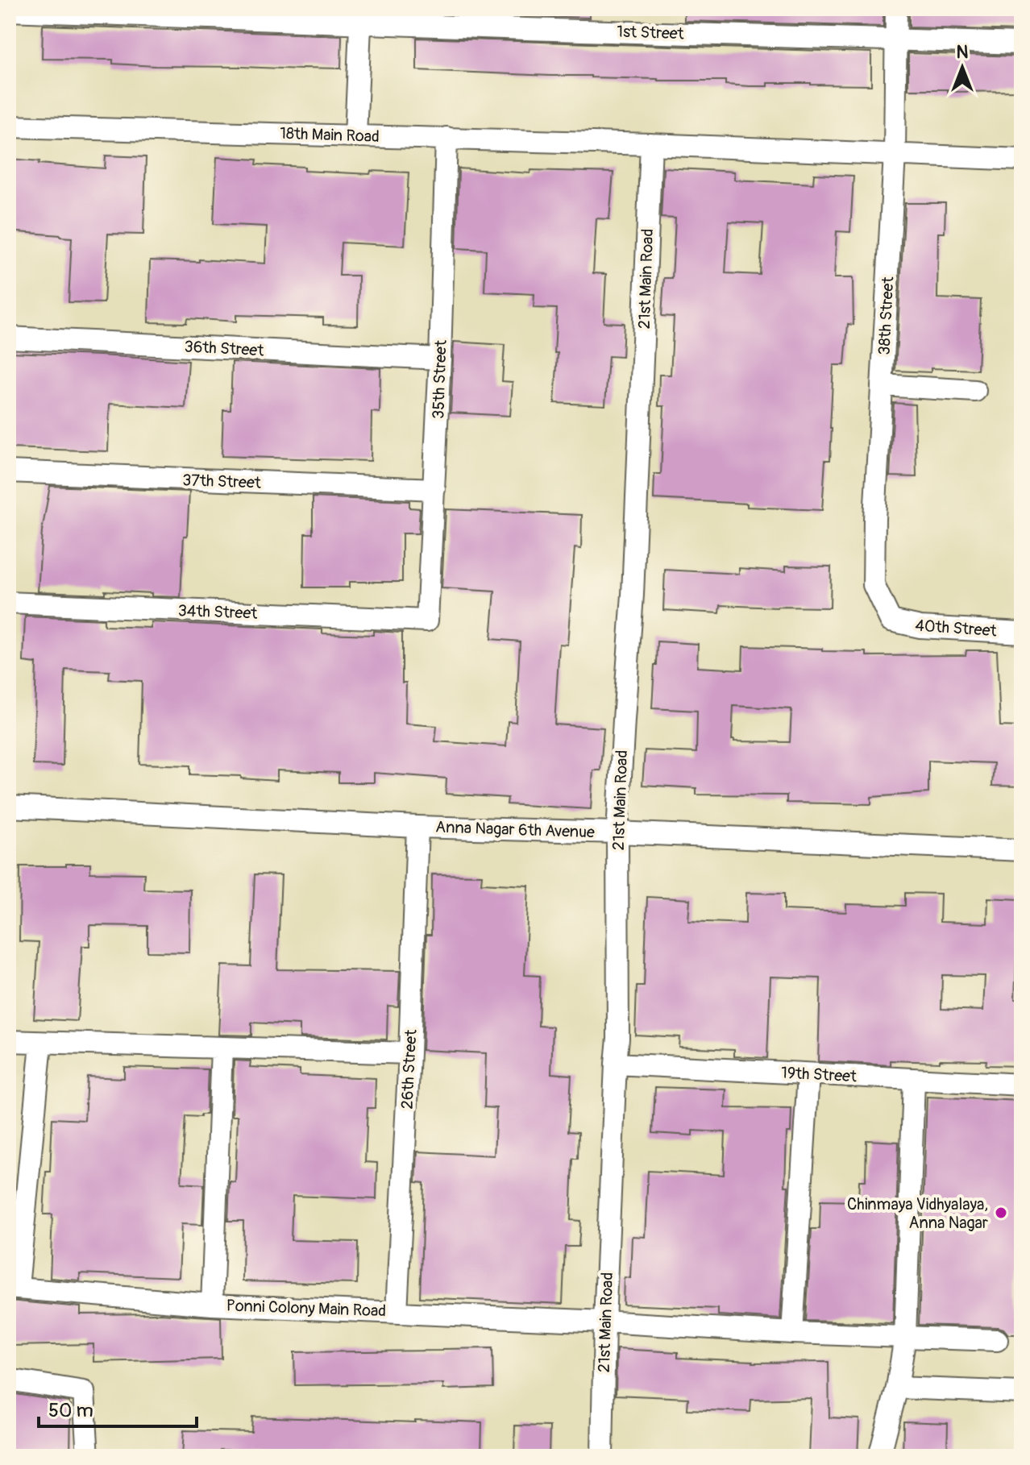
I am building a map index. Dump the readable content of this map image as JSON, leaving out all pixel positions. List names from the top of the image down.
{
  "streets": {
    "street": [
      "1st Street",
      "18th Main Road",
      "21st Main Road",
      "38th Street",
      "36th Street",
      "35th Street",
      "37th Street",
      "34th Street",
      "40th Street",
      "Anna Nagar 6th Avenue",
      "26th Street",
      "19th Street",
      "Ponni Colony Main Road"
    ]
  },
  "crossings": [
    ["1st Street", "38th Street"],
    ["18th Main Road", "21st Main Road"],
    ["18th Main Road", "38th Street"],
    ["18th Main Road", "35th Street"],
    ["21st Main Road", "Anna Nagar 6th Avenue"],
    ["21st Main Road", "19th Street"],
    ["21st Main Road", "Ponni Colony Main Road"],
    ["38th Street", "40th Street"],
    ["36th Street", "35th Street"],
    ["35th Street", "37th Street"],
    ["35th Street", "34th Street"],
    ["Anna Nagar 6th Avenue", "26th Street"],
    ["26th Street", "Ponni Colony Main Road"]
  ],
  "places": ["Chinmaya Vidhyalaya, Anna Nagar"],
  "scale_bar": "50 m",
  "north": "top"
}
